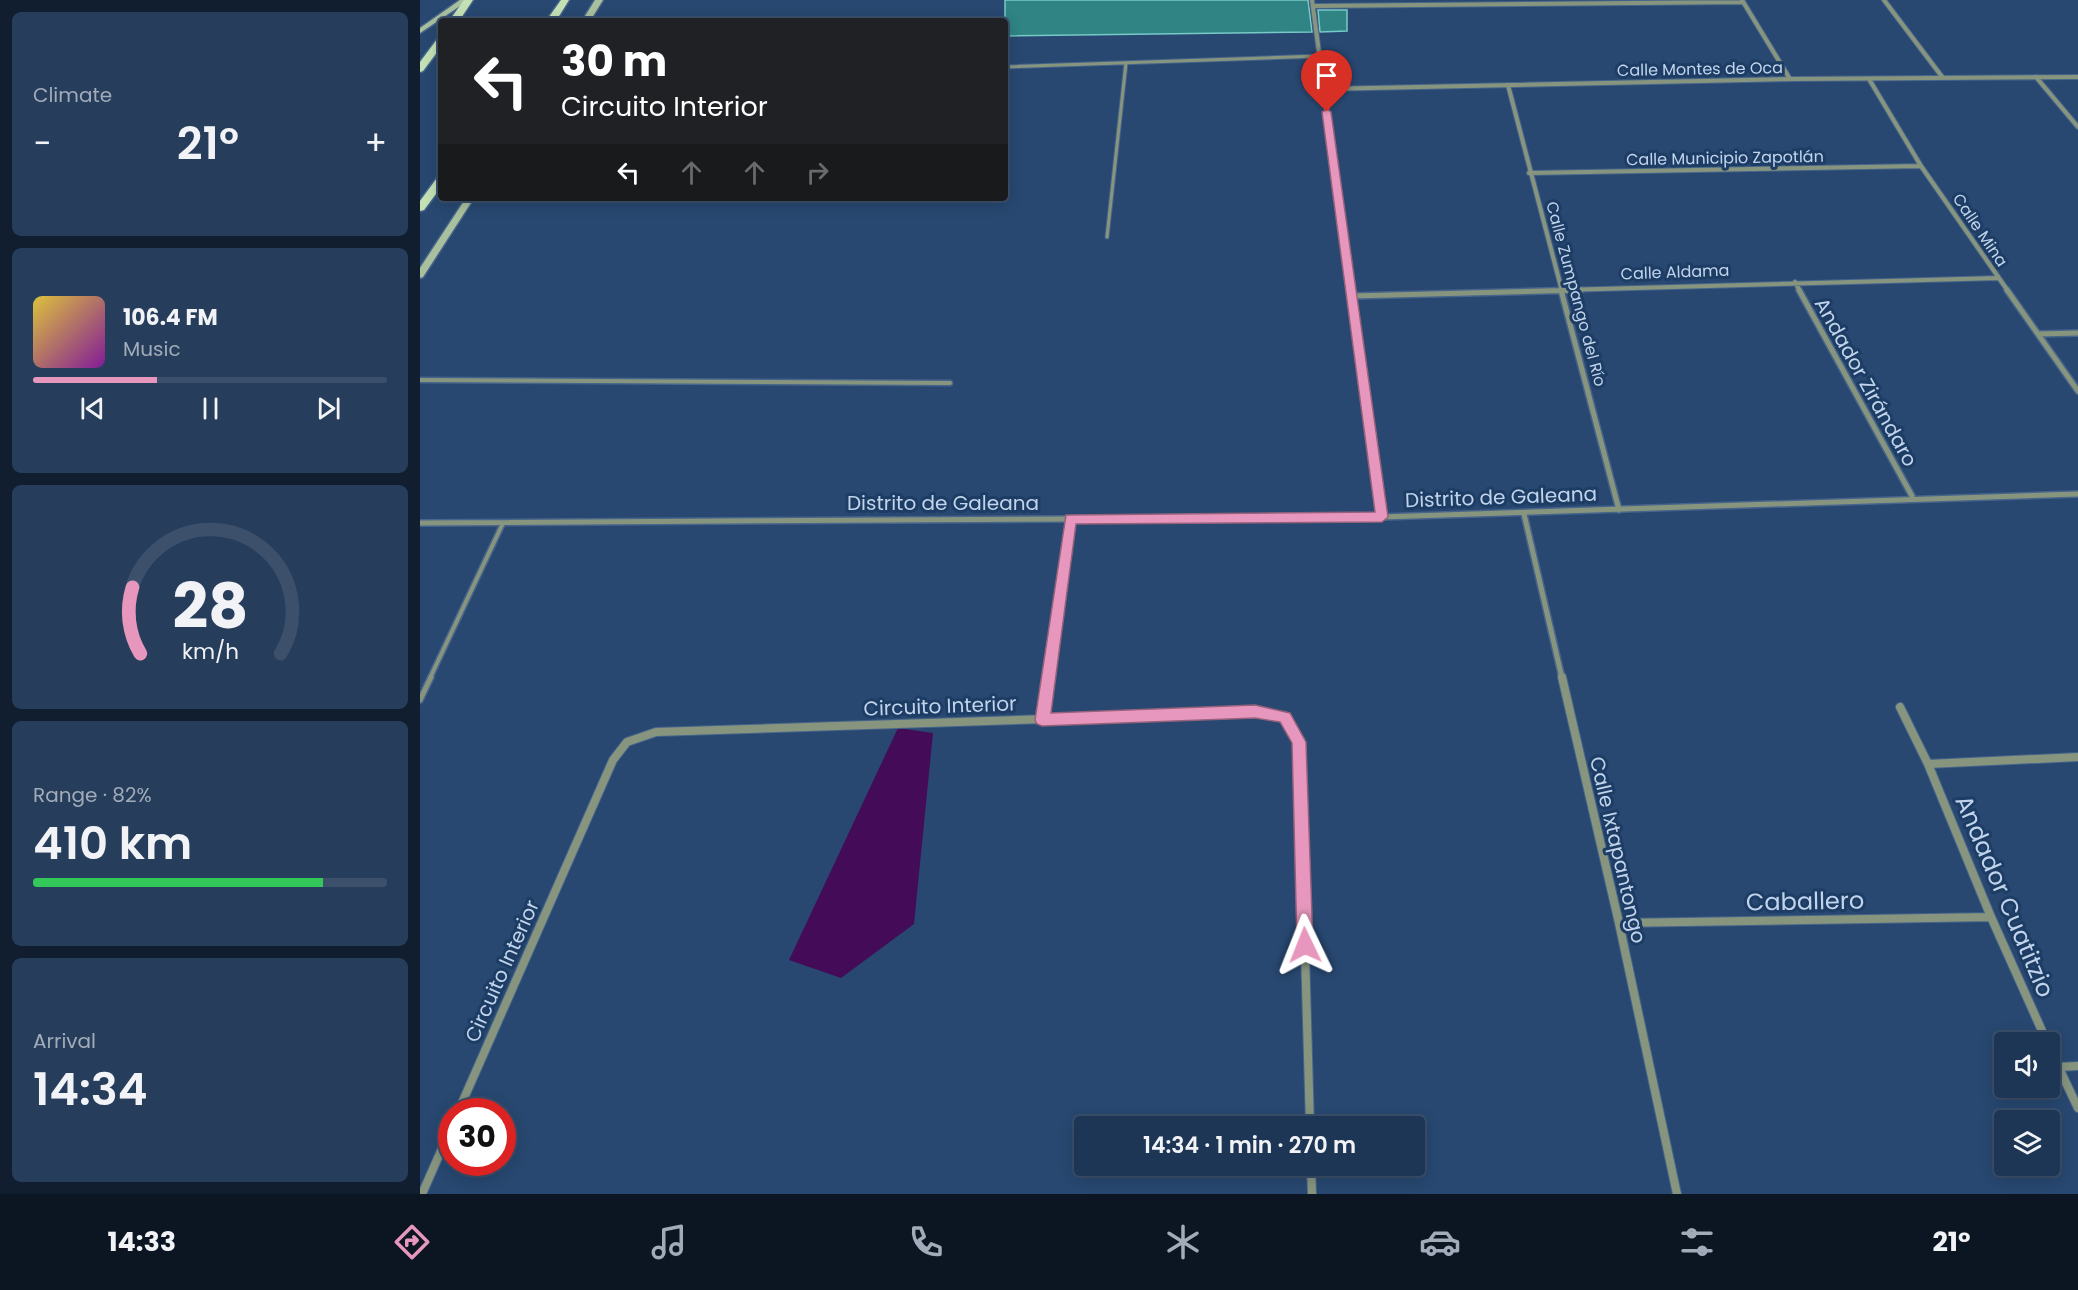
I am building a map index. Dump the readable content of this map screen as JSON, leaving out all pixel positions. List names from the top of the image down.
{
  "streets": {
    "street": [
      "Calle Montes de Oca",
      "Calle Municipio Zapotlán",
      "Calle Mina",
      "Calle Aldama",
      "Calle Zumpango del Río",
      "Andador Zirándaro",
      "Distrito de Galeana",
      "Circuito Interior",
      "Calle Ixtapantongo",
      "Andador Cuatitzio",
      "Caballero"
    ]
  },
  "crossings": [
    ["Calle Montes de Oca", "Calle Mina"],
    ["Calle Montes de Oca", "Calle Zumpango del Río"],
    ["Calle Municipio Zapotlán", "Calle Mina"],
    ["Calle Municipio Zapotlán", "Calle Zumpango del Río"],
    ["Calle Mina", "Calle Aldama"],
    ["Calle Aldama", "Calle Zumpango del Río"],
    ["Calle Aldama", "Andador Zirándaro"],
    ["Calle Zumpango del Río", "Distrito de Galeana"],
    ["Andador Zirándaro", "Distrito de Galeana"],
    ["Distrito de Galeana", "Calle Ixtapantongo"],
    ["Calle Ixtapantongo", "Caballero"],
    ["Andador Cuatitzio", "Caballero"]
  ],
  "page": {
    "tile": [
      "Climate",
      ["Range · 82%", "410 km"],
      ["Arrival", "14:34"]
    ],
    "turn": ["30 m", "Circuito Interior"],
    "heat": ["−", "21°", "+"],
    "song": ["106.4 FM", "Music"],
    "limit": "30",
    "trip": "14:34 · 1 min · 270 m",
    "tabs": ["14:33", "21°"],
    "gauge": ["28", "km/h"]
  }
}
